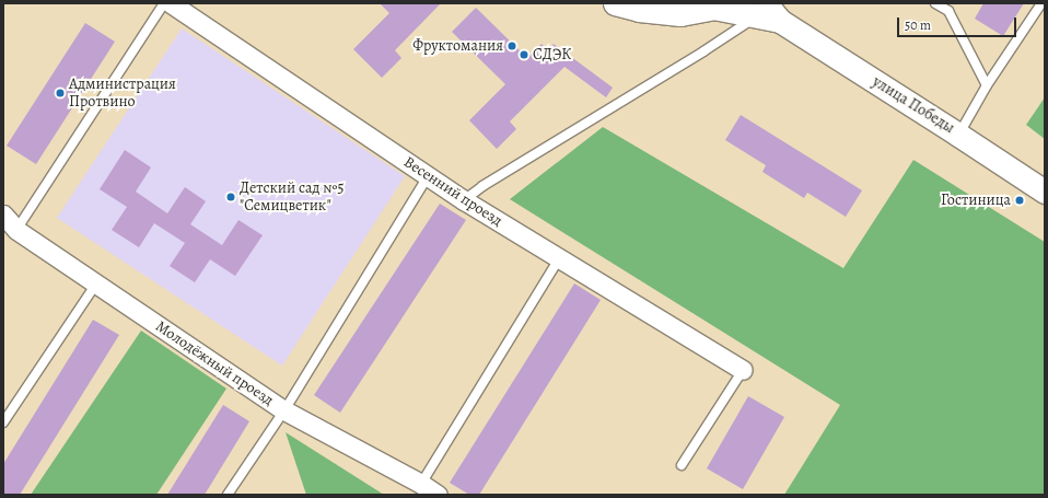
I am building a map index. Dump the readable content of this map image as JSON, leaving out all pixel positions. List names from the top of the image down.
{
  "streets": {
    "street": ["улица Победы", "Весенний проезд", "Молодёжный проезд"]
  },
  "places": [
    "Фруктомания",
    "СДЭК",
    "Администрация Протвино",
    "Детский сад №5 \"Семицветик\"",
    "Гостиница"
  ],
  "scale_bar": "50 m"
}
